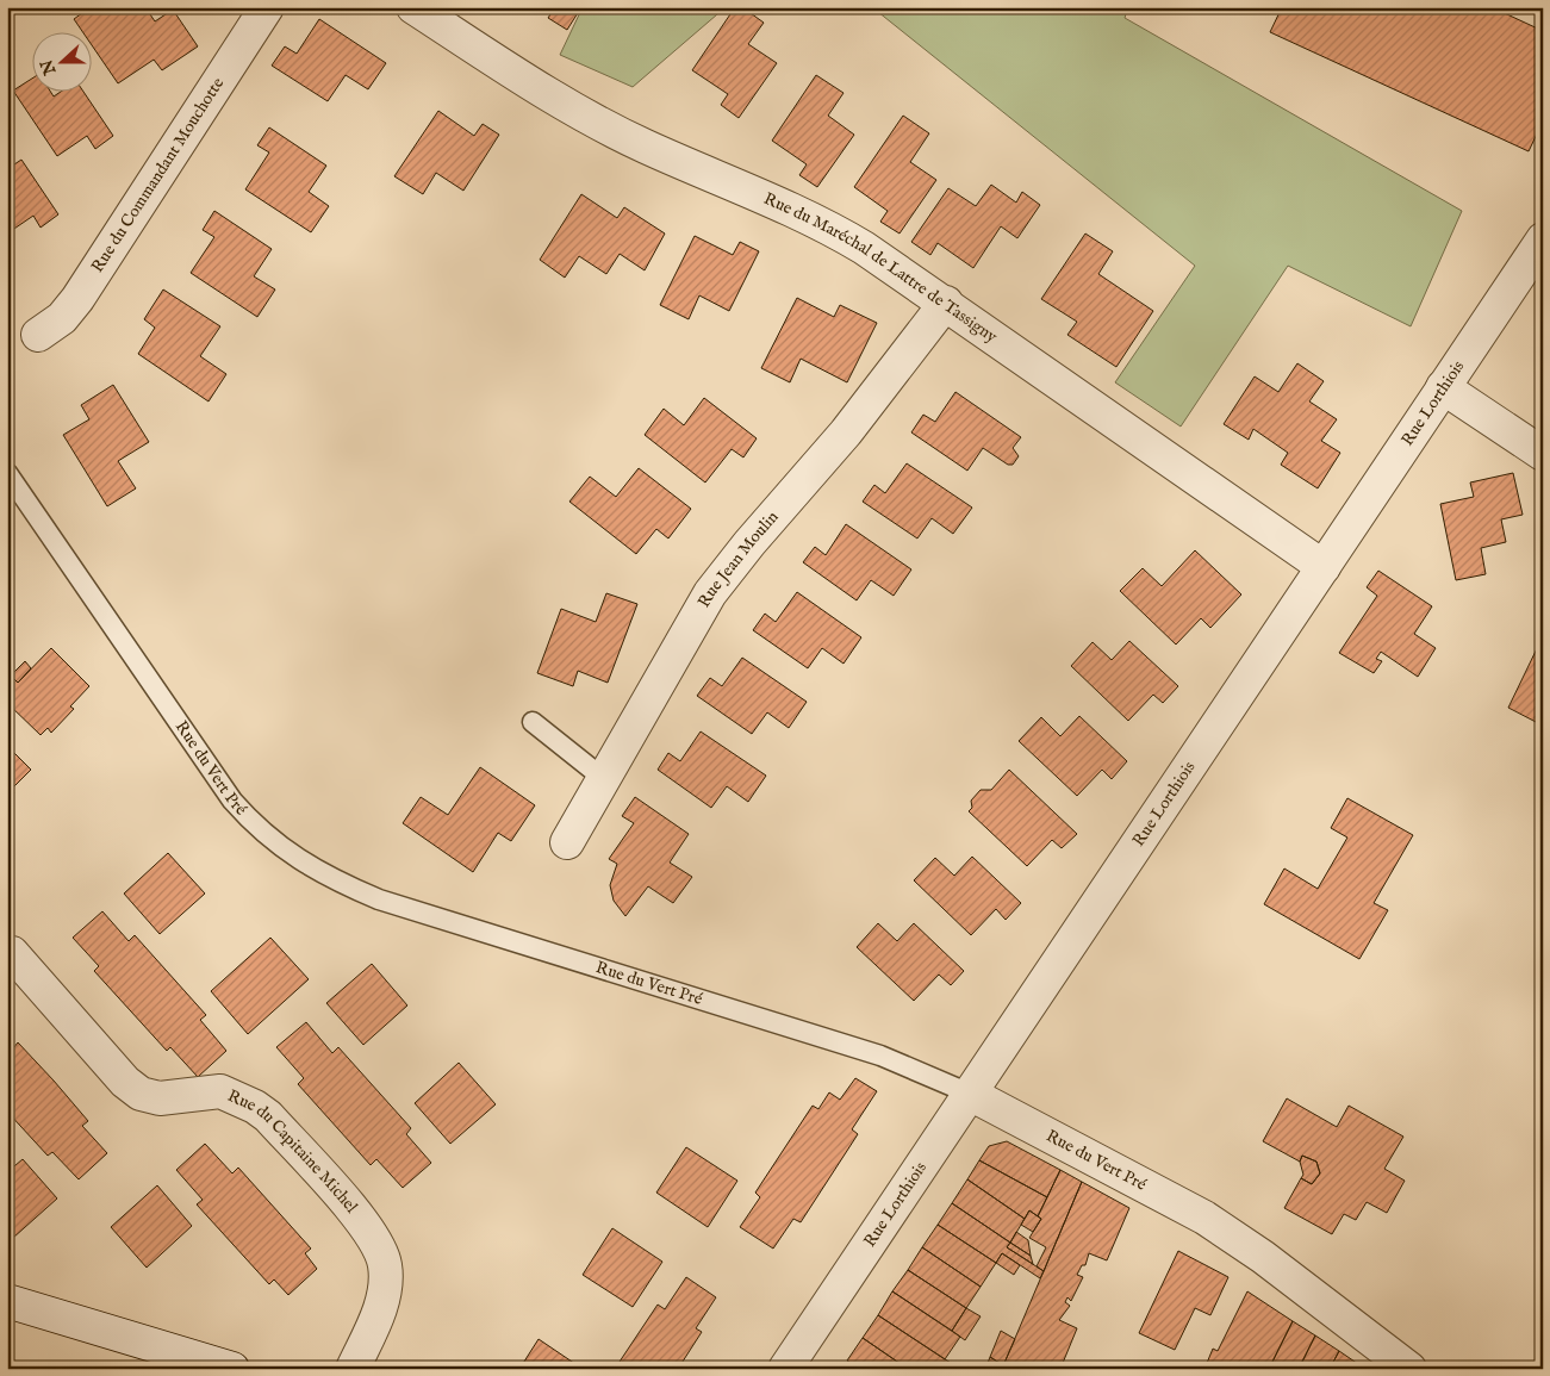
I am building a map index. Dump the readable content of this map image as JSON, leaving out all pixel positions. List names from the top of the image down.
{
  "streets": {
    "street": [
      "Rue du Commandant Mouchotte",
      "Rue du Maréchal de Lattre de Tassigny",
      "Rue Lorthiois",
      "Rue Jean Moulin",
      "Rue du Vert Pré",
      "Rue du Capitaine Michel"
    ]
  },
  "crossings": [
    ["Rue du Maréchal de Lattre de Tassigny", "Rue Lorthiois"],
    ["Rue du Maréchal de Lattre de Tassigny", "Rue Jean Moulin"],
    ["Rue Lorthiois", "Rue du Vert Pré"]
  ],
  "north": "left"
}
